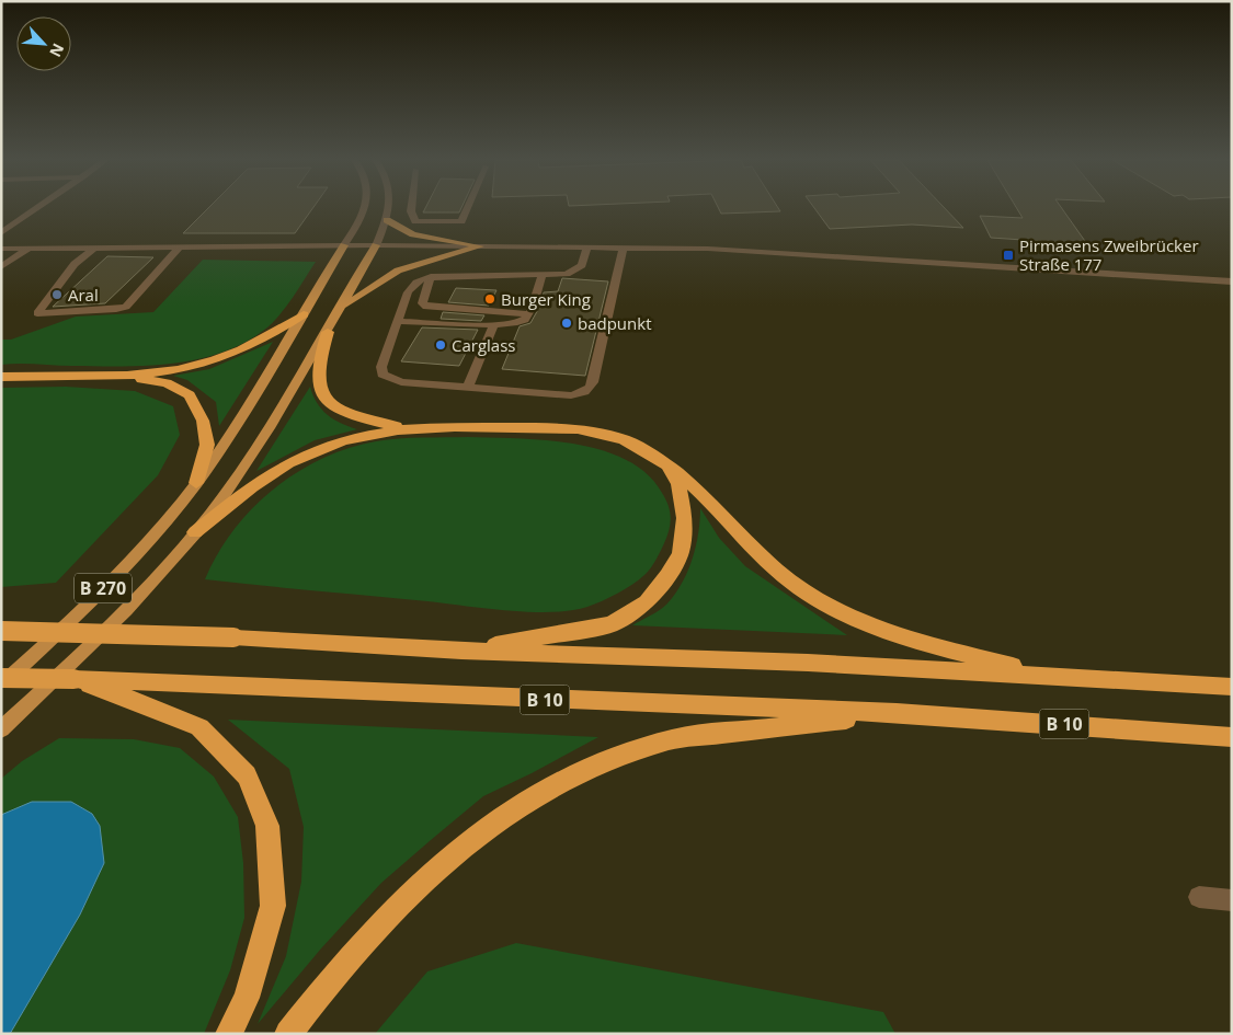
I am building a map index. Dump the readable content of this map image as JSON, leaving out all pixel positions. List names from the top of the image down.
{
  "streets": {
    "highway": ["B 10"],
    "main road": ["B 270"]
  },
  "places": {
    "transit": ["Pirmasens Zweibrücker Straße 177"],
    "other": [
      "Aral",
      "Burger King",
      "badpunkt",
      "Carglass"
    ]
  },
  "north": "bottom right"
}
